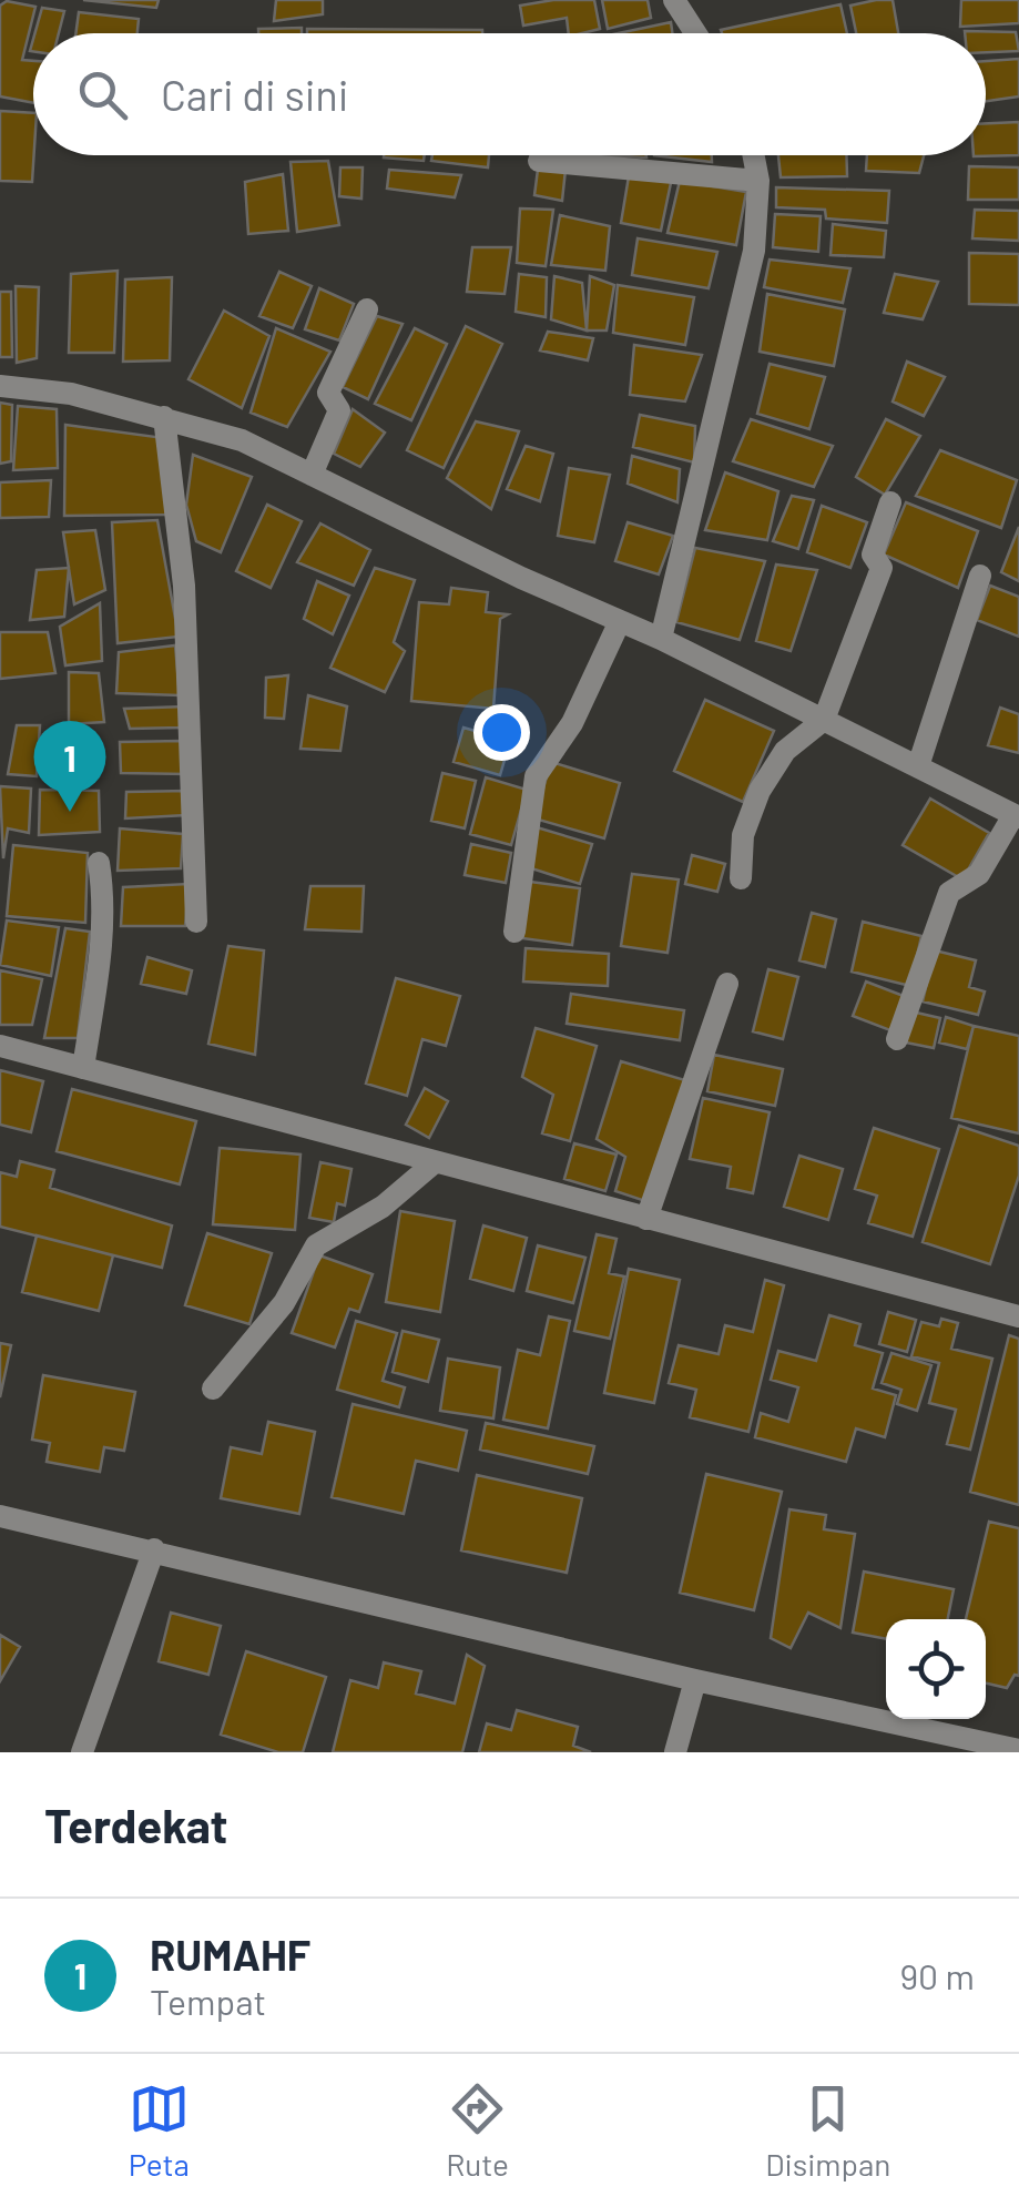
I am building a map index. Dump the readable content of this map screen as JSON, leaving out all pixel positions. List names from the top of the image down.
{
  "page": {
    "search": "Cari di sini",
    "pins": "1",
    "heading": "Terdekat",
    "list": [
      {
        "mark": "1",
        "name": "RUMAHF",
        "note": "Tempat",
        "value": "90 m"
      }
    ],
    "nav": ["Peta", "Rute", "Disimpan"]
  }
}
